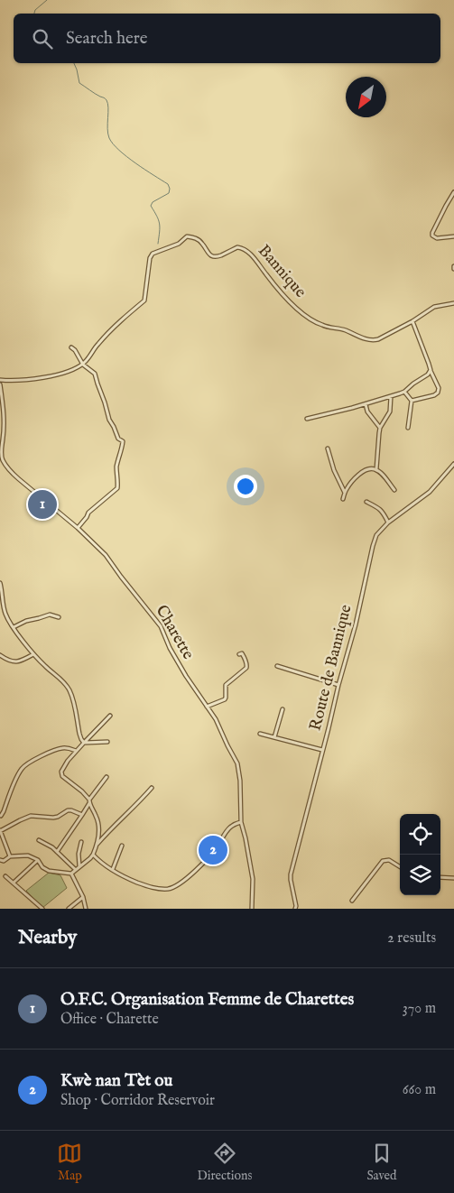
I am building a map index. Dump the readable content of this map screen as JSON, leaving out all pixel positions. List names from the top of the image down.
{
  "streets": {
    "street": ["Bannique", "Charette", "Route de Bannique"]
  },
  "north": "bottom left",
  "page": {
    "search": "Search here",
    "pins": ["1", "2"],
    "heading": ["Nearby", "2 results"],
    "list": [
      {
        "mark": "1",
        "name": "O.F.C. Organisation Femme de Charettes",
        "note": "Office · Charette",
        "value": "370 m"
      },
      {
        "mark": "2",
        "name": "Kwè nan Tèt ou",
        "note": "Shop · Corridor Reservoir",
        "value": "660 m"
      }
    ],
    "nav": ["Map", "Directions", "Saved"]
  }
}
